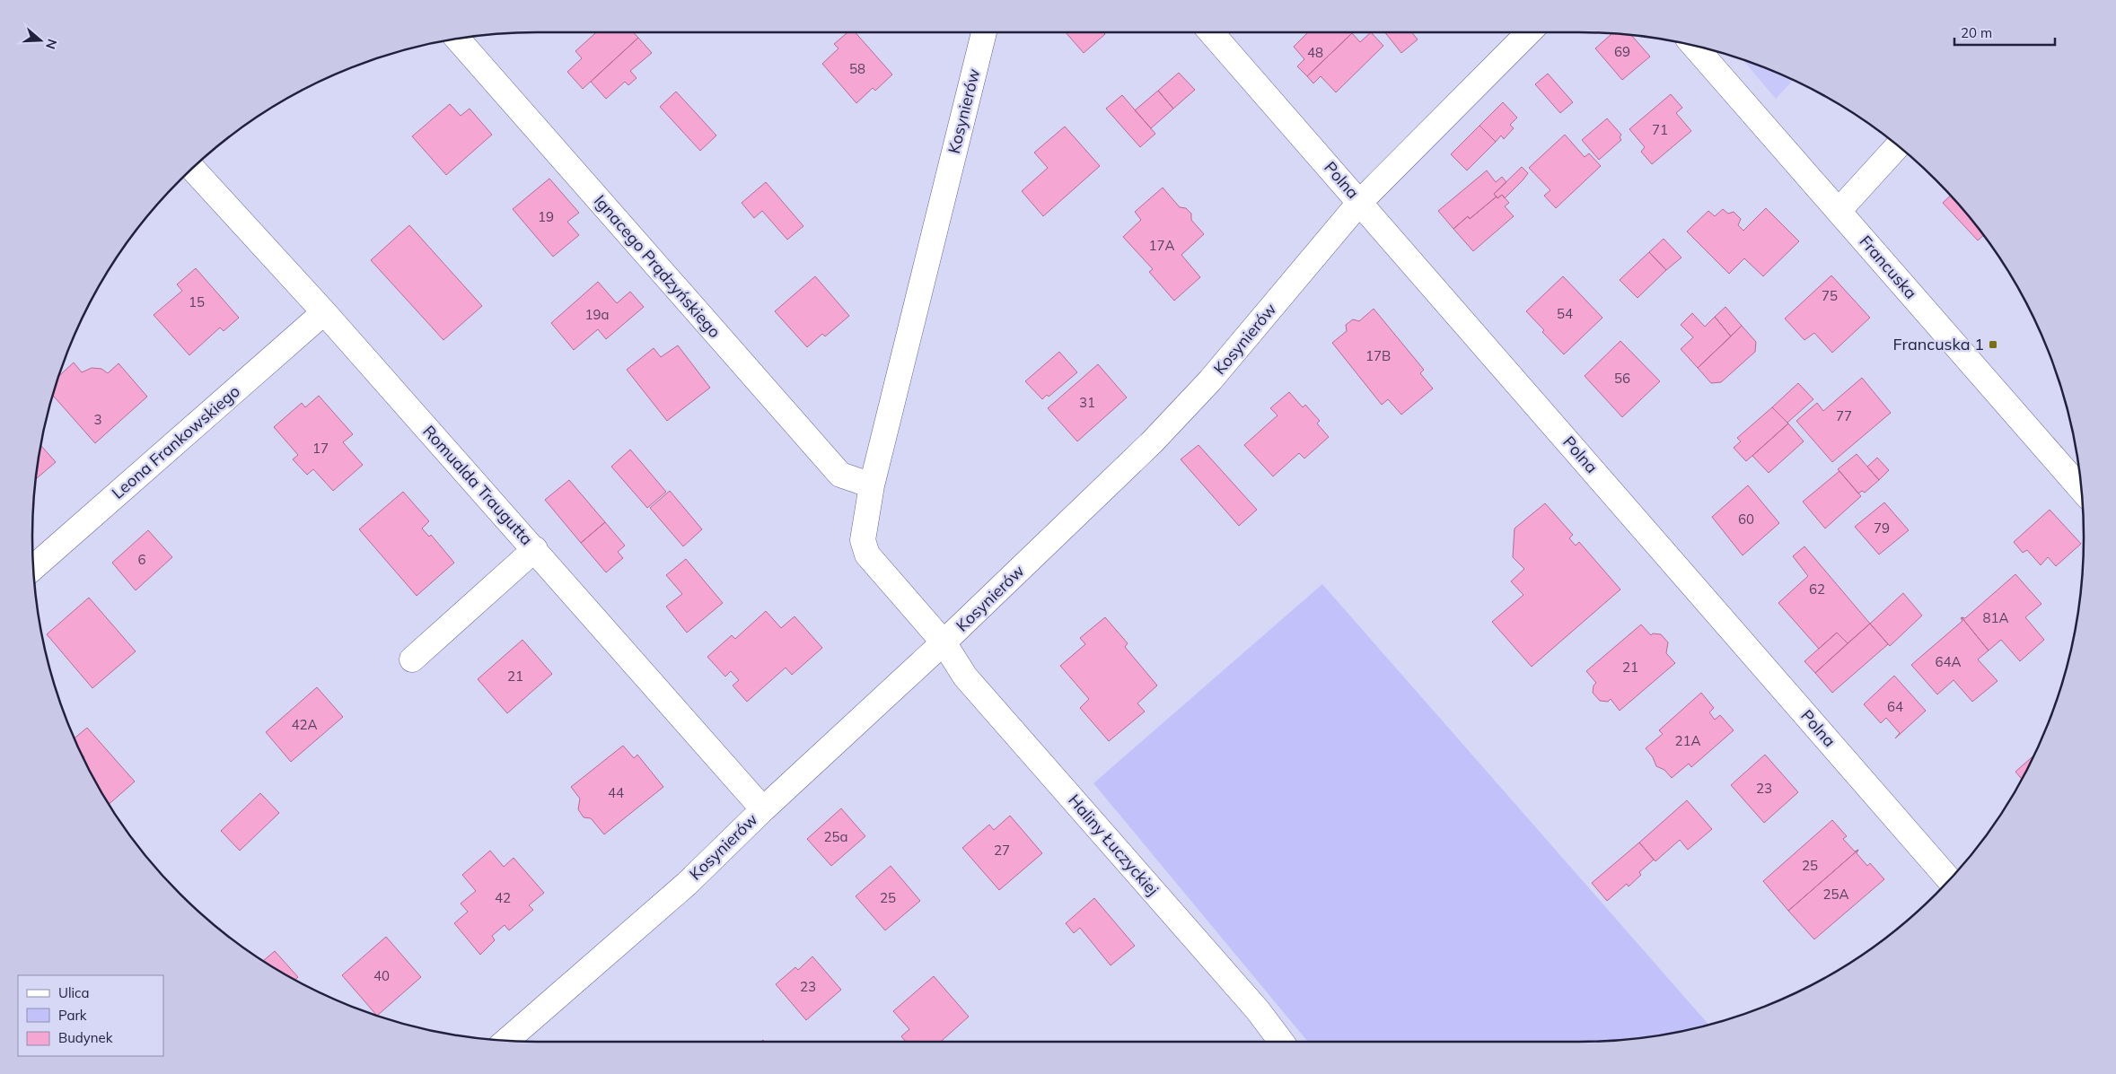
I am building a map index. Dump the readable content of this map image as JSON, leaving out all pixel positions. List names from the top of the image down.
{
  "streets": {
    "street": [
      "Kosynierów",
      "Polna",
      "Ignacego Prądzyńskiego",
      "Francuska",
      "Leona Frankowskiego",
      "Romualda Traugutta",
      "Haliny Łuczyckiej"
    ]
  },
  "crossings": [
    ["Kosynierów", "Polna"],
    ["Kosynierów", "Ignacego Prądzyńskiego"],
    ["Kosynierów", "Romualda Traugutta"],
    ["Kosynierów", "Haliny Łuczyckiej"],
    ["Leona Frankowskiego", "Romualda Traugutta"]
  ],
  "places": {
    "transit": ["Francuska 1"]
  },
  "house_numbers": [
    "69",
    "48",
    "58",
    "71",
    "19",
    "17A",
    "75",
    "15",
    "54",
    "19a",
    "17B",
    "56",
    "31",
    "77",
    "3",
    "17",
    "60",
    "79",
    "6",
    "62",
    "81A",
    "64A",
    "21",
    "21",
    "64",
    "42A",
    "21A",
    "23",
    "44",
    "25a",
    "27",
    "25",
    "25A",
    "42",
    "25",
    "40",
    "23"
  ],
  "legend": ["Ulica", "Park", "Budynek"],
  "scale_bar": "20 m",
  "north": "right"
}
